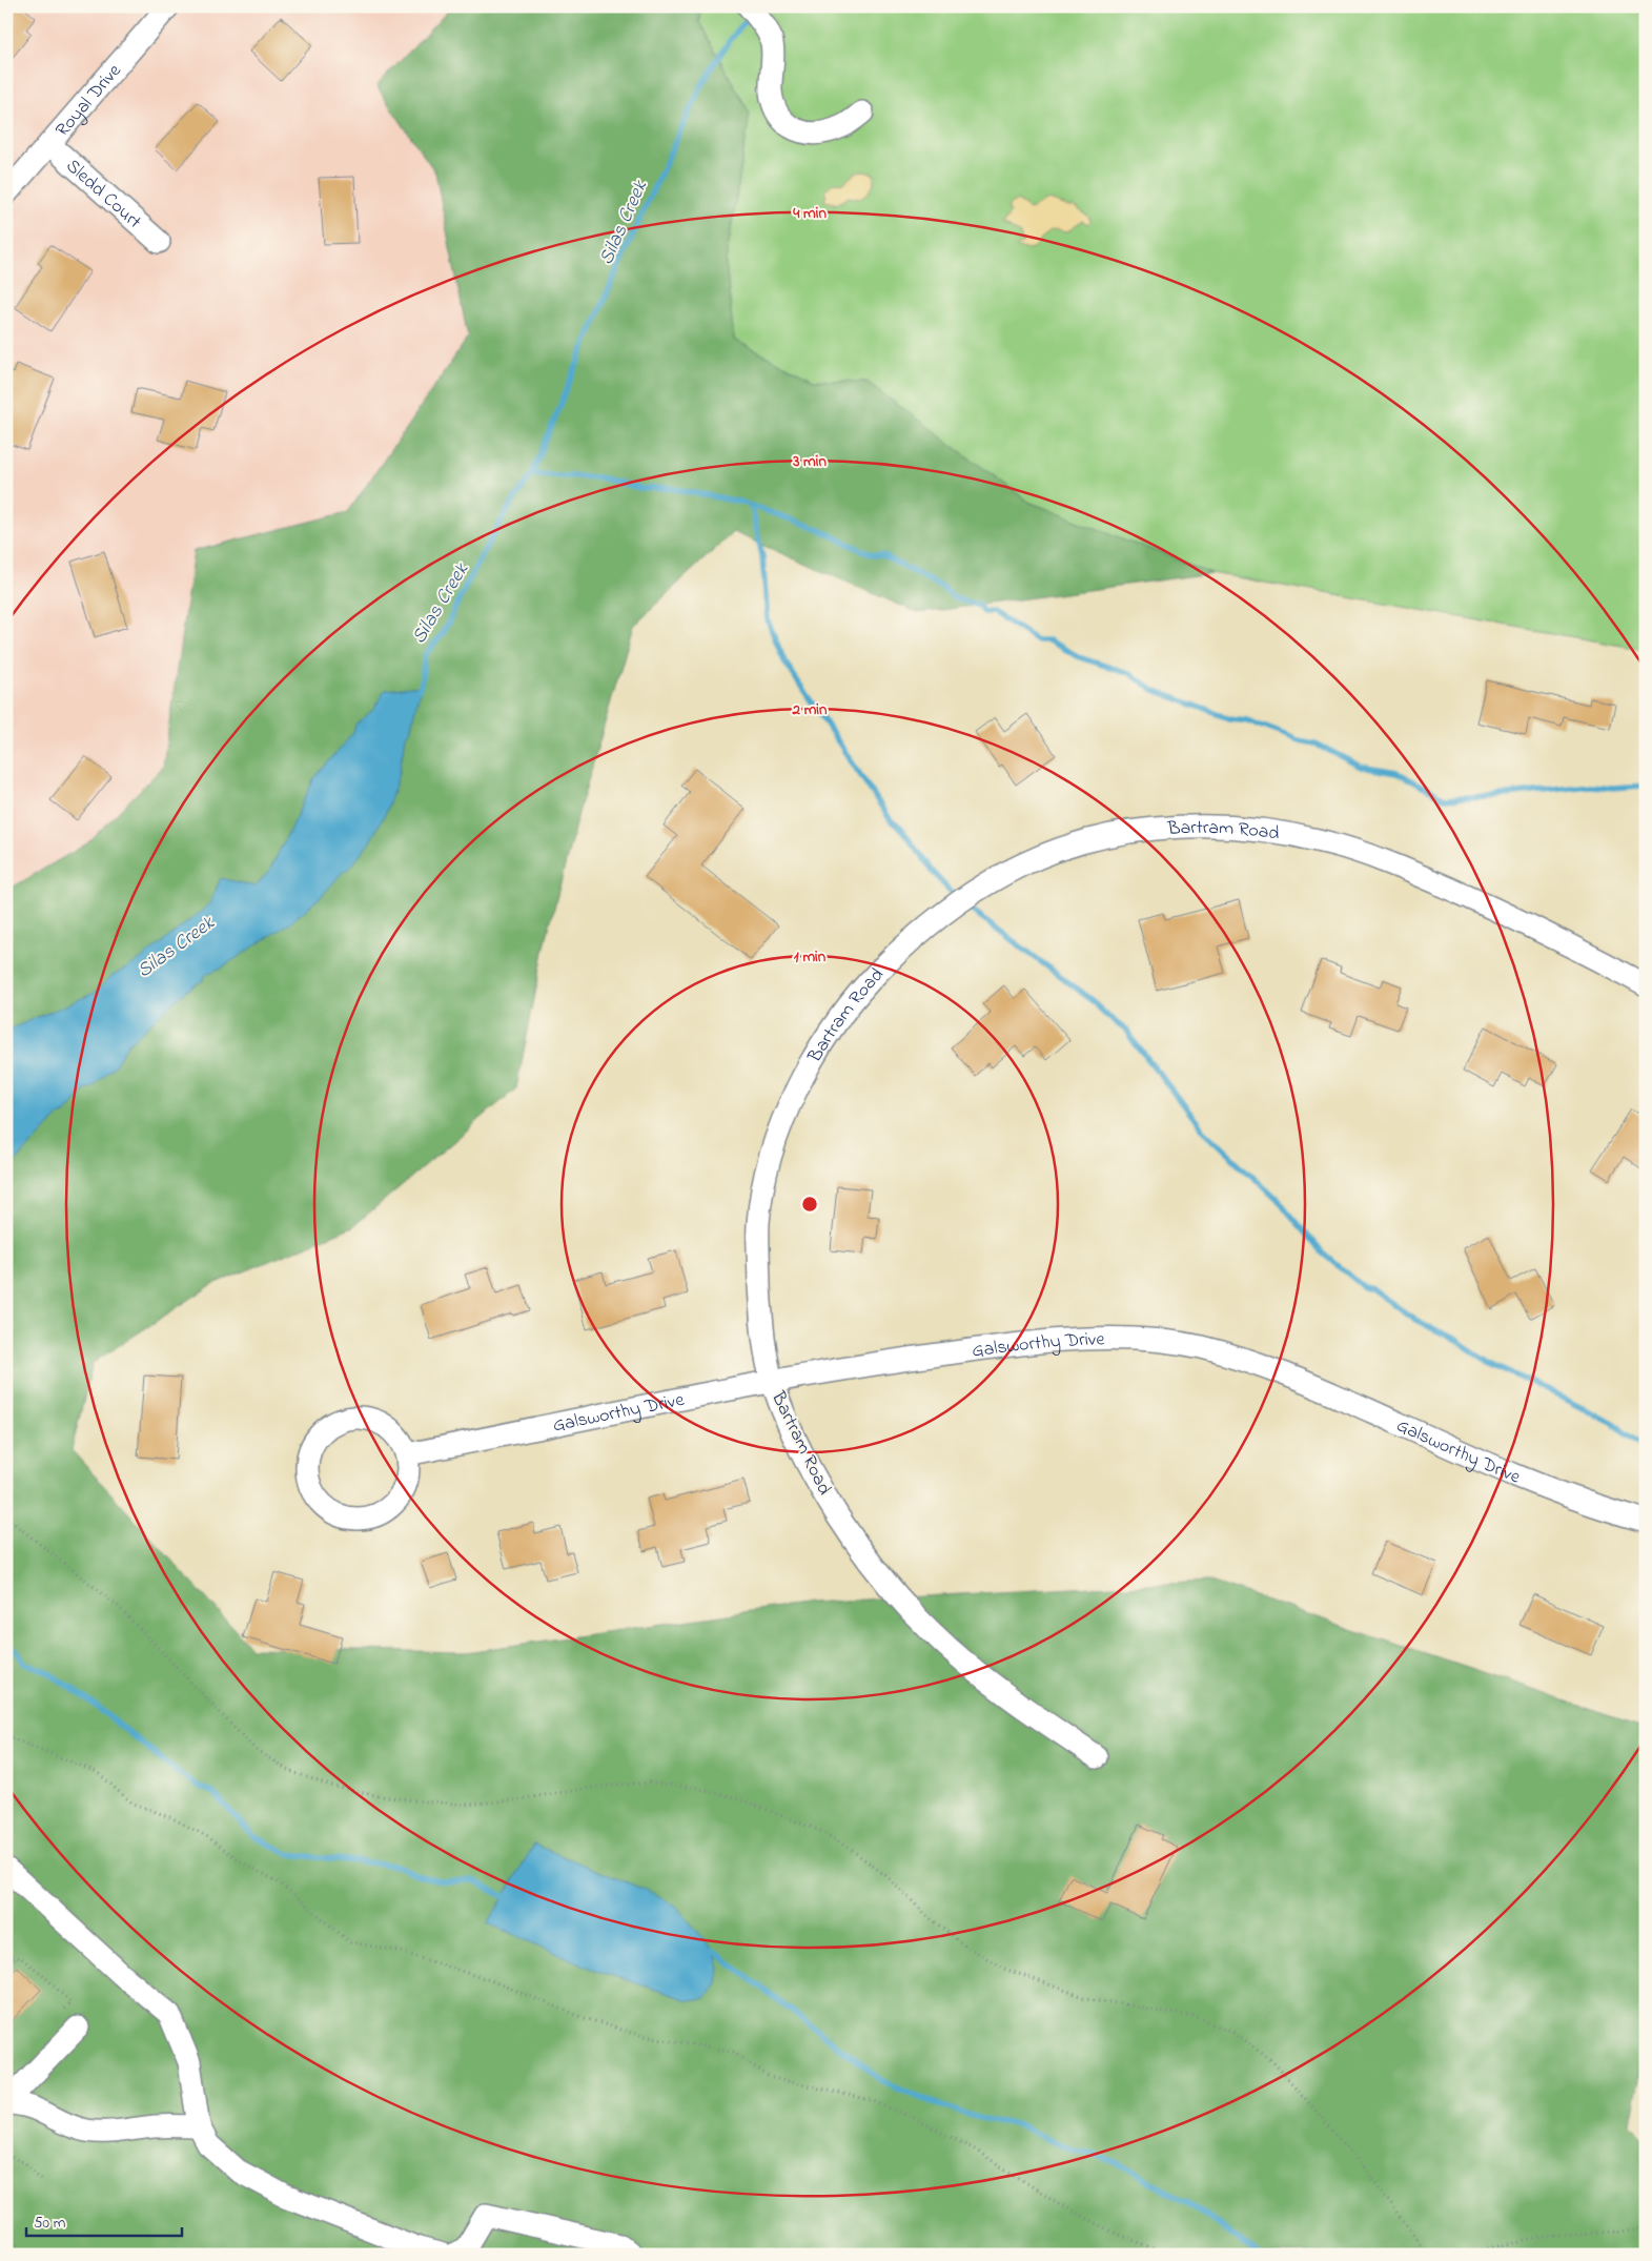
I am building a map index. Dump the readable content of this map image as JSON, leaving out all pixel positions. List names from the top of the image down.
{
  "streets": {
    "street": [
      "Royal Drive",
      "Sledd Court",
      "Bartram Road",
      "Galsworthy Drive"
    ]
  },
  "crossings": [
    ["Royal Drive", "Sledd Court"],
    ["Bartram Road", "Galsworthy Drive"]
  ],
  "water": ["Silas Creek"],
  "scale_bar": "50 m",
  "rings": [
    "4 min",
    "3 min",
    "2 min",
    "1 min"
  ]
}
